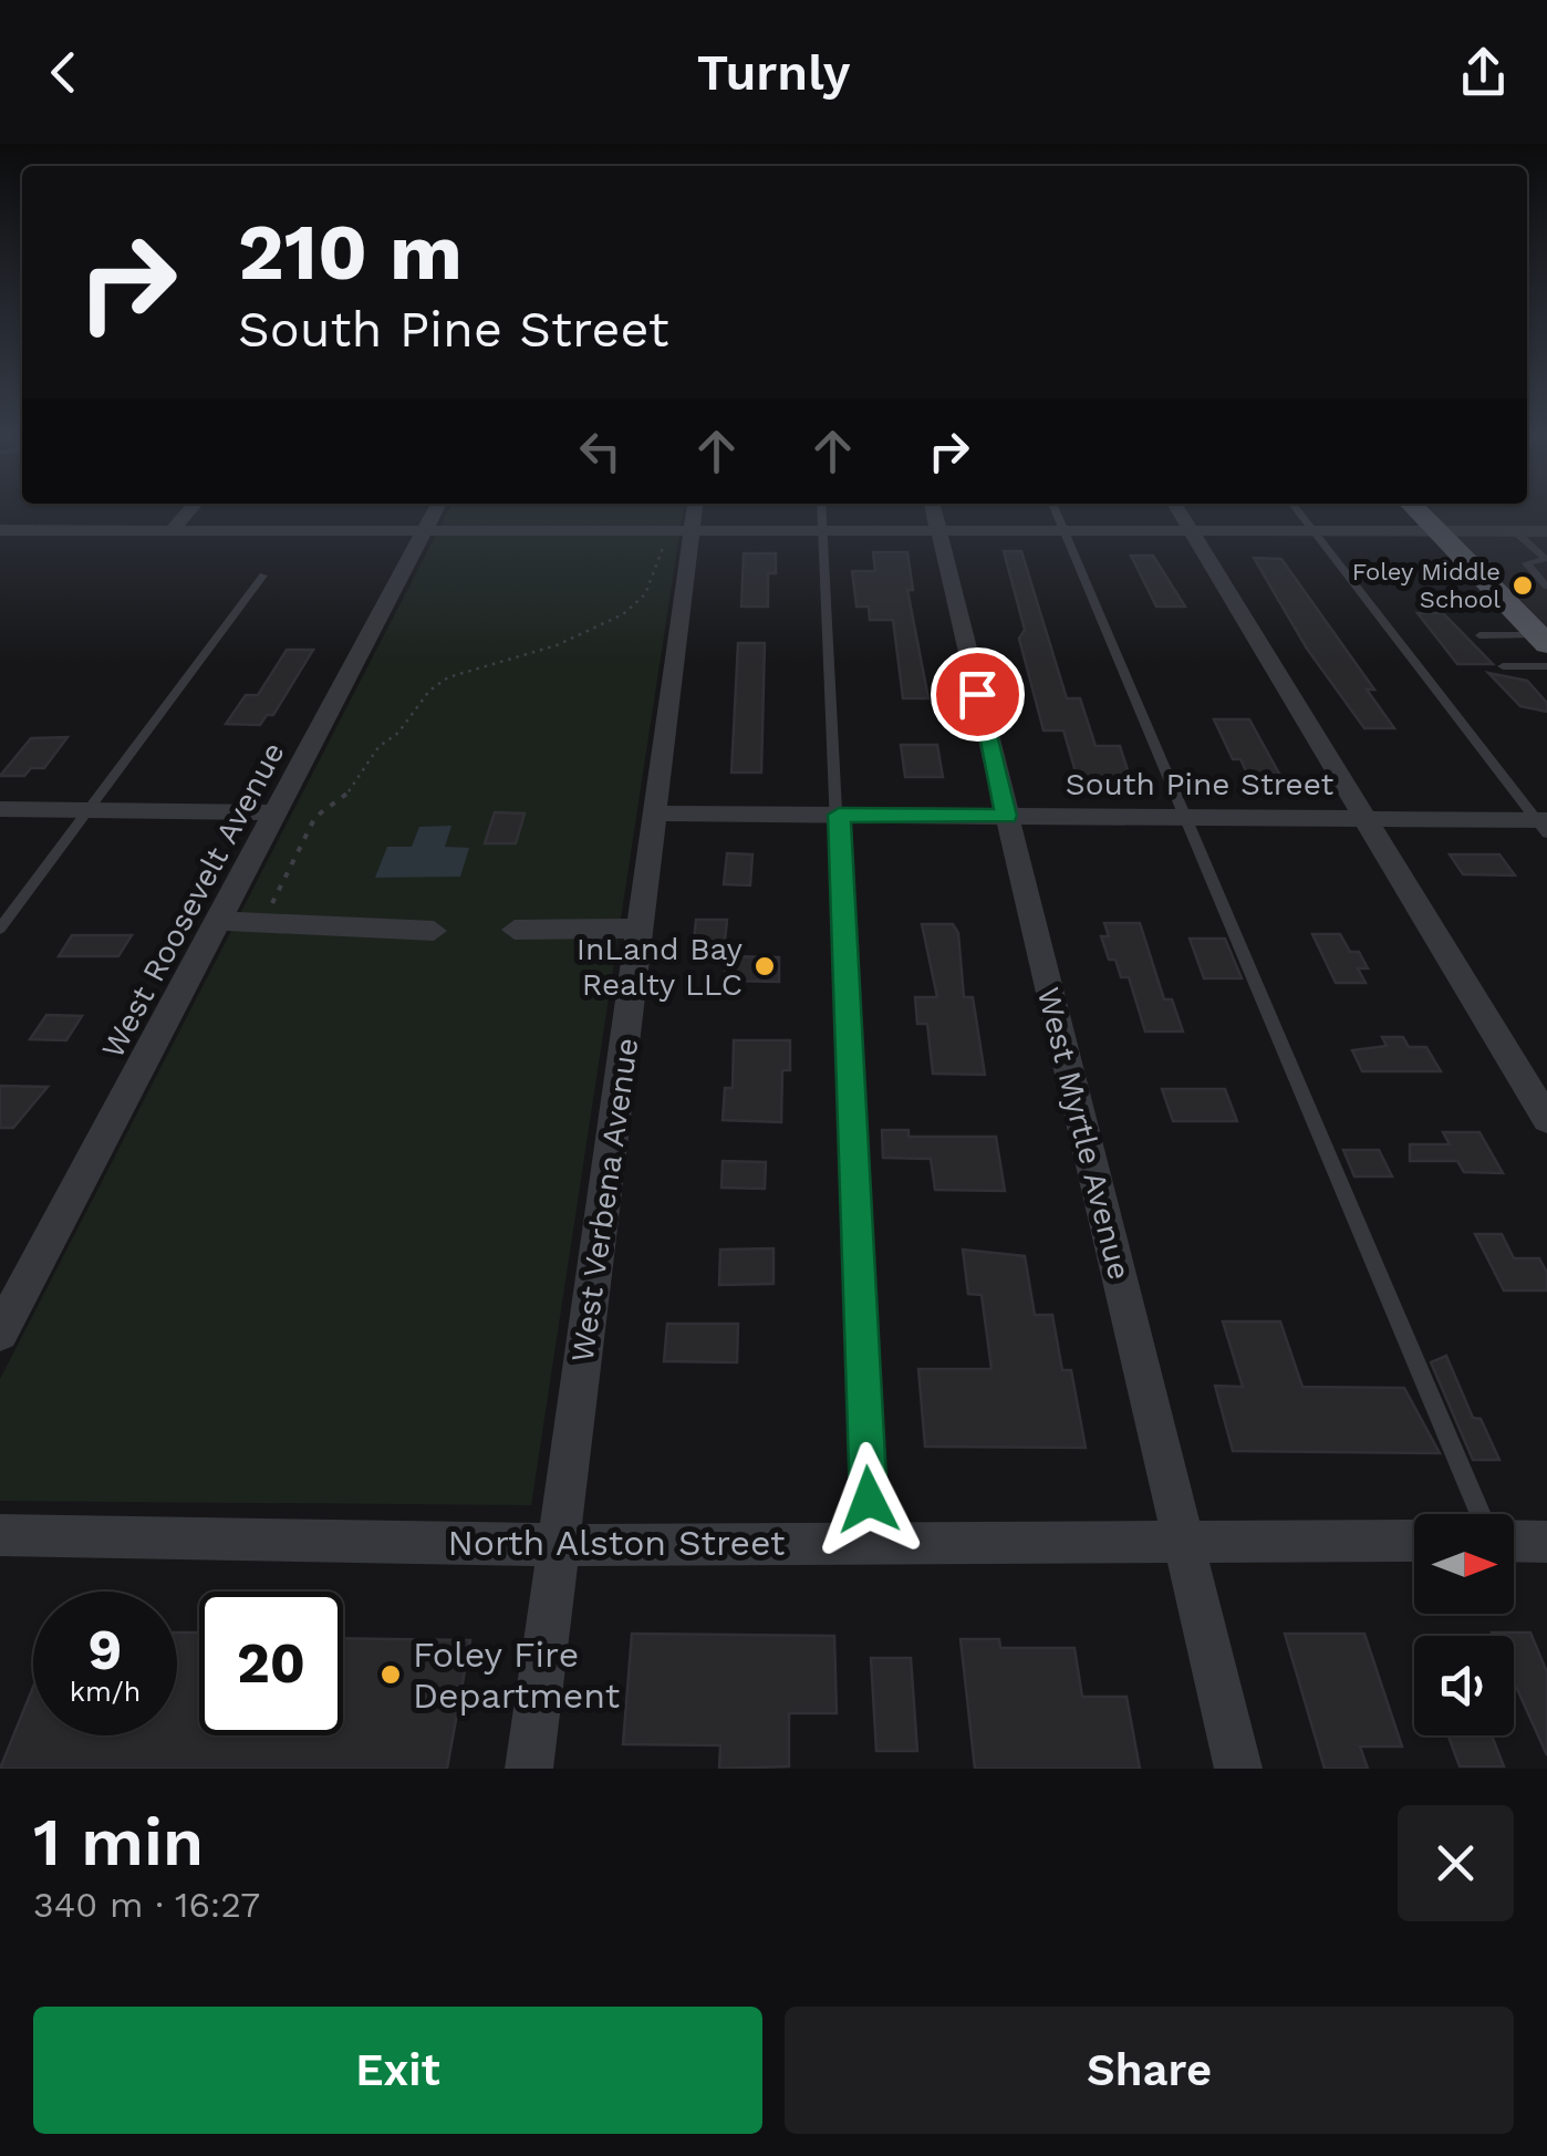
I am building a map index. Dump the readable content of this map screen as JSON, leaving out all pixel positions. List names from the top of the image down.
{
  "streets": {
    "street": [
      "South Pine Street",
      "West Roosevelt Avenue",
      "West Myrtle Avenue",
      "West Verbena Avenue",
      "North Alston Street"
    ]
  },
  "crossings": [
    ["South Pine Street", "West Myrtle Avenue"],
    ["South Pine Street", "West Verbena Avenue"],
    ["West Myrtle Avenue", "North Alston Street"],
    ["West Verbena Avenue", "North Alston Street"]
  ],
  "places": ["Foley Middle School", "InLand Bay Realty LLC", "Foley Fire Department"],
  "north": "right",
  "page": {
    "header": "Turnly",
    "turn": ["210 m", "South Pine Street"],
    "speed": "9 km/h",
    "limit": "20",
    "heading": ["1 min", "340 m · 16:27"],
    "buttons": ["Exit", "Share"]
  }
}
